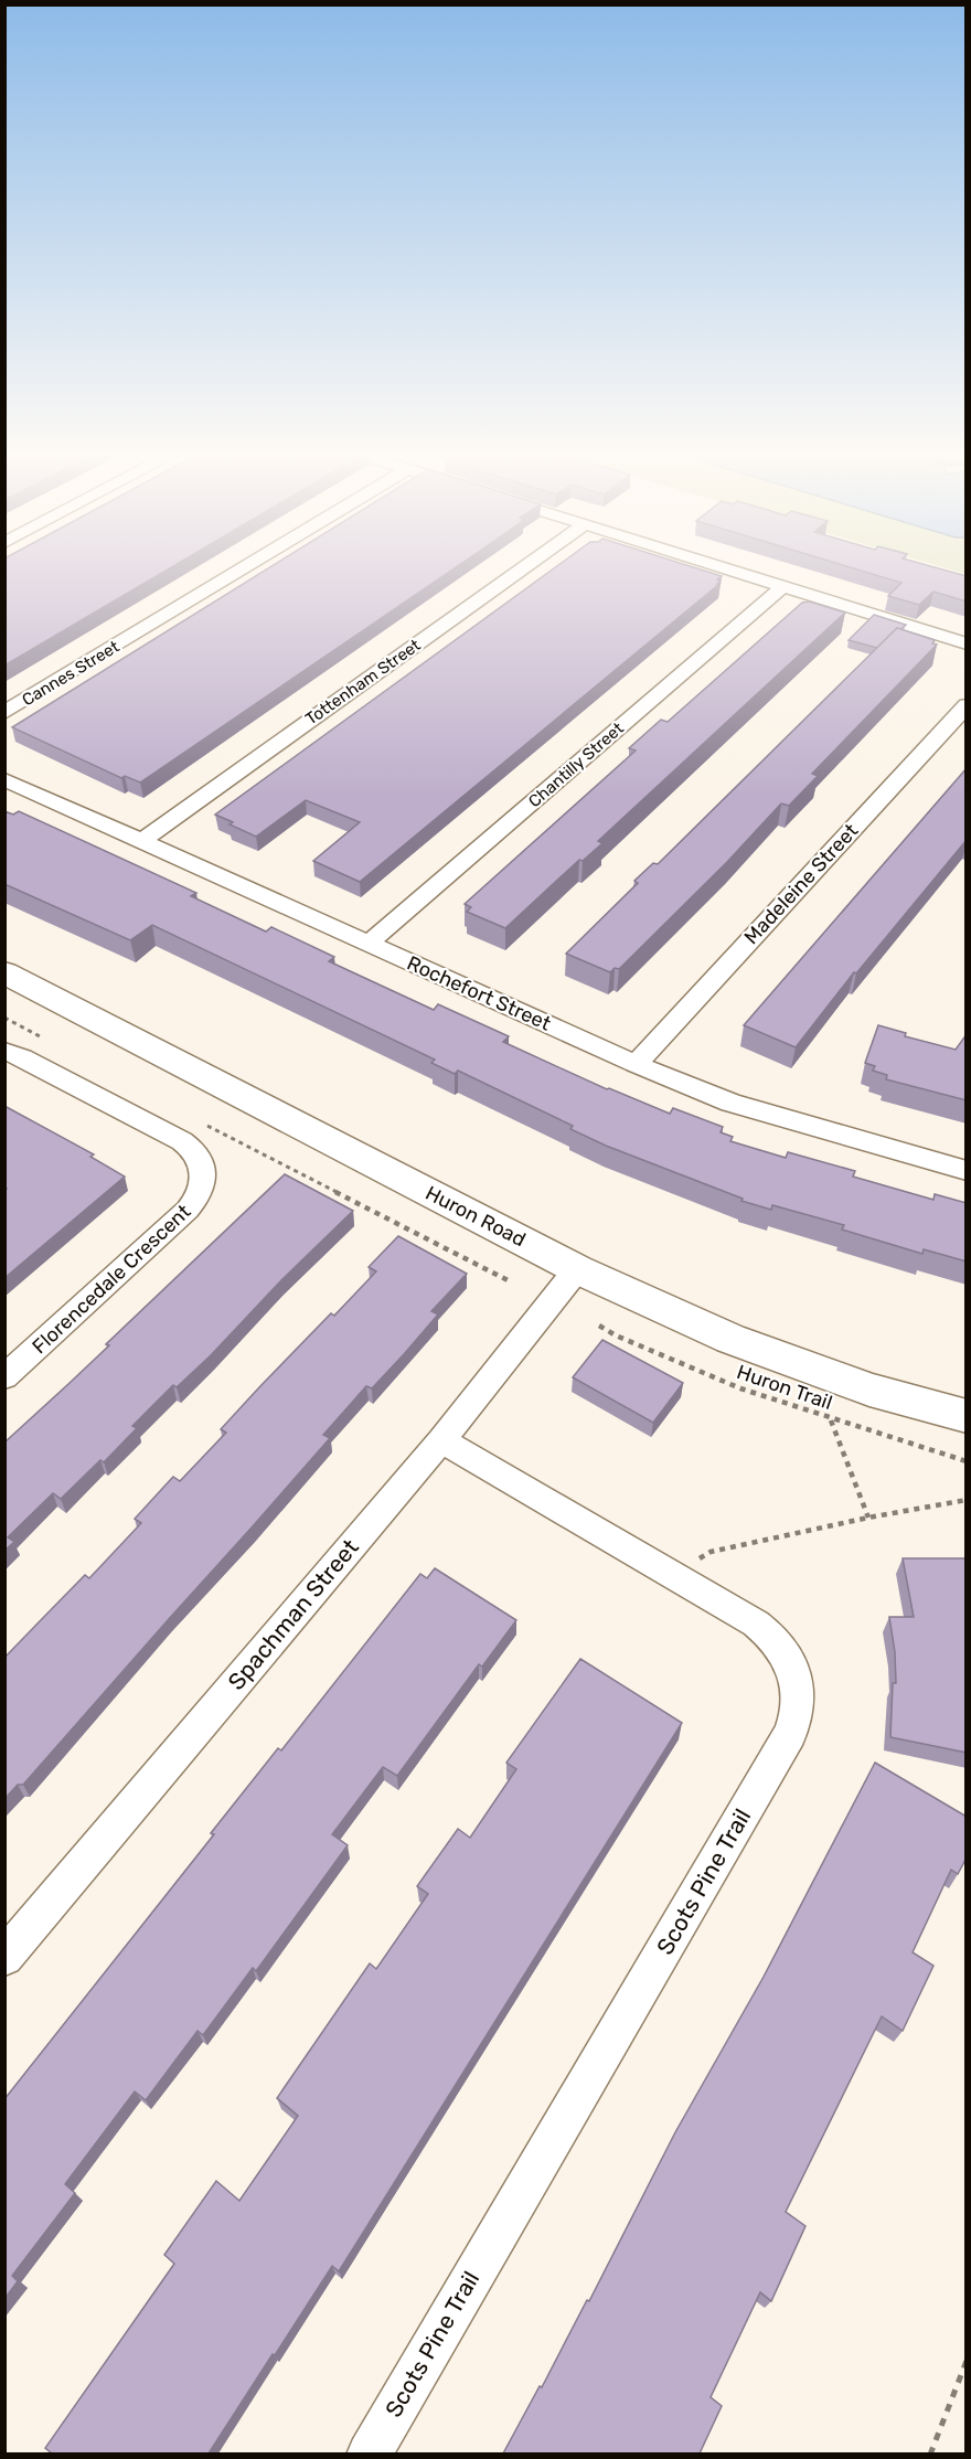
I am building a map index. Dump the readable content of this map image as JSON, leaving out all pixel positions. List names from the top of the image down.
{
  "streets": {
    "main road": ["Huron Road"],
    "street": [
      "Cannes Street",
      "Tottenham Street",
      "Chantilly Street",
      "Madeleine Street",
      "Rochefort Street",
      "Florencedale Crescent",
      "Spachman Street",
      "Scots Pine Trail"
    ],
    "path": ["Huron Trail"]
  },
  "crossings": [
    ["Tottenham Street", "Rochefort Street"],
    ["Chantilly Street", "Rochefort Street"],
    ["Madeleine Street", "Rochefort Street"],
    ["Huron Road", "Spachman Street"],
    ["Spachman Street", "Scots Pine Trail"]
  ]
}
